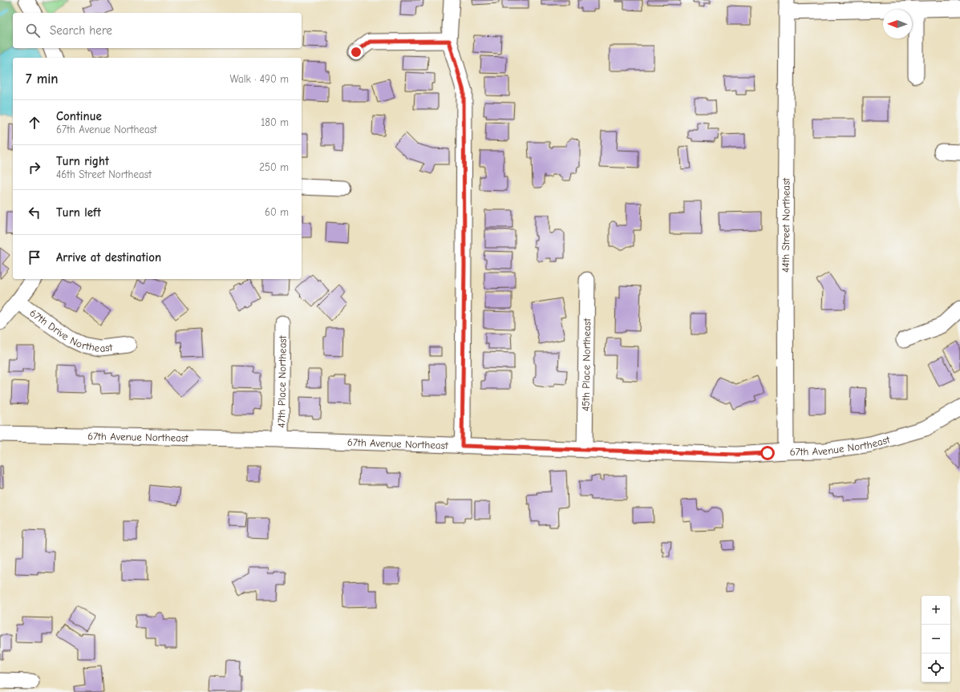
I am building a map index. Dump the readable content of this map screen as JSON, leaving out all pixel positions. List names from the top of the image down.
{
  "streets": {
    "street": [
      "44th Street Northeast",
      "67th Drive Northeast",
      "45th Place Northeast",
      "47th Place Northeast",
      "67th Avenue Northeast"
    ]
  },
  "crossings": [
    ["44th Street Northeast", "67th Avenue Northeast"],
    ["45th Place Northeast", "67th Avenue Northeast"],
    ["47th Place Northeast", "67th Avenue Northeast"]
  ],
  "north": "left",
  "page": {
    "search": "Search here",
    "heading": ["7 min", "Walk · 490 m"],
    "list": [
      ["Continue", "67th Avenue Northeast", "180 m"],
      ["Turn right", "46th Street Northeast", "250 m"],
      ["Turn left", "60 m"],
      "Arrive at destination"
    ],
    "map_buttons": ["+", "−"]
  }
}
